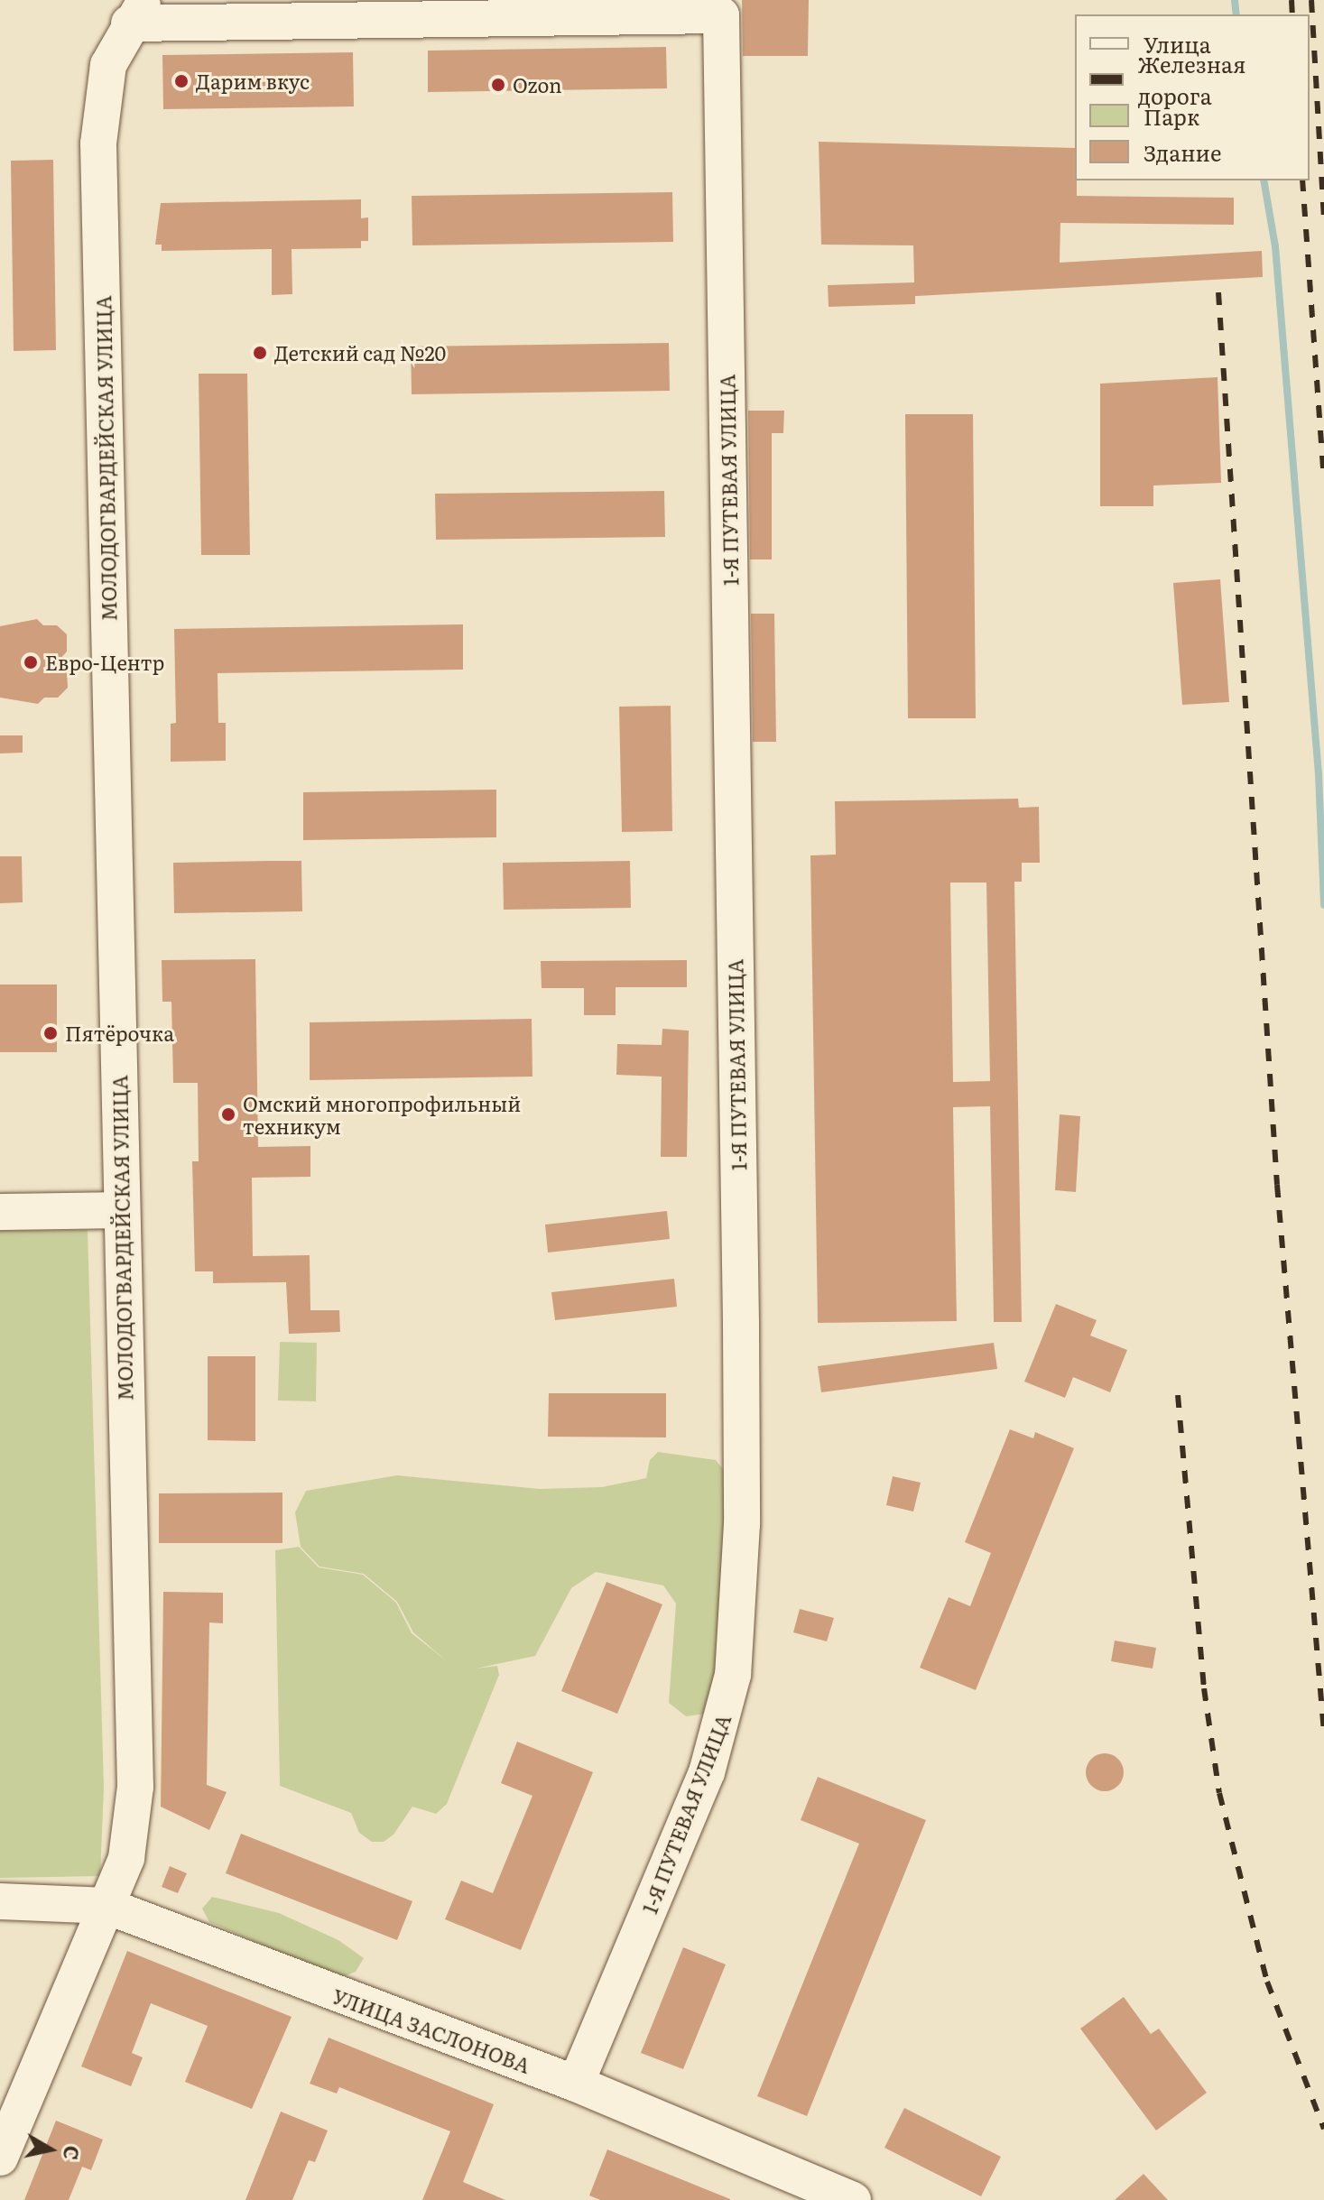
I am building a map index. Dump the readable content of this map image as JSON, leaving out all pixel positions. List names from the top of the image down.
{
  "streets": {
    "street": ["МОЛОДОГВАРДЕЙСКАЯ УЛИЦА", "1-Я ПУТЕВАЯ УЛИЦА", "УЛИЦА ЗАСЛОНОВА"]
  },
  "crossings": [
    ["МОЛОДОГВАРДЕЙСКАЯ УЛИЦА", "1-Я ПУТЕВАЯ УЛИЦА"],
    ["МОЛОДОГВАРДЕЙСКАЯ УЛИЦА", "УЛИЦА ЗАСЛОНОВА"],
    ["1-Я ПУТЕВАЯ УЛИЦА", "УЛИЦА ЗАСЛОНОВА"]
  ],
  "places": [
    "Дарим вкус",
    "Ozon",
    "Детский сад №20",
    "Евро-Центр",
    "Пятёрочка",
    "Омский многопрофильный техникум"
  ],
  "legend": [
    "Улица",
    "Железная дорога",
    "Парк",
    "Здание"
  ],
  "north": "right"
}
